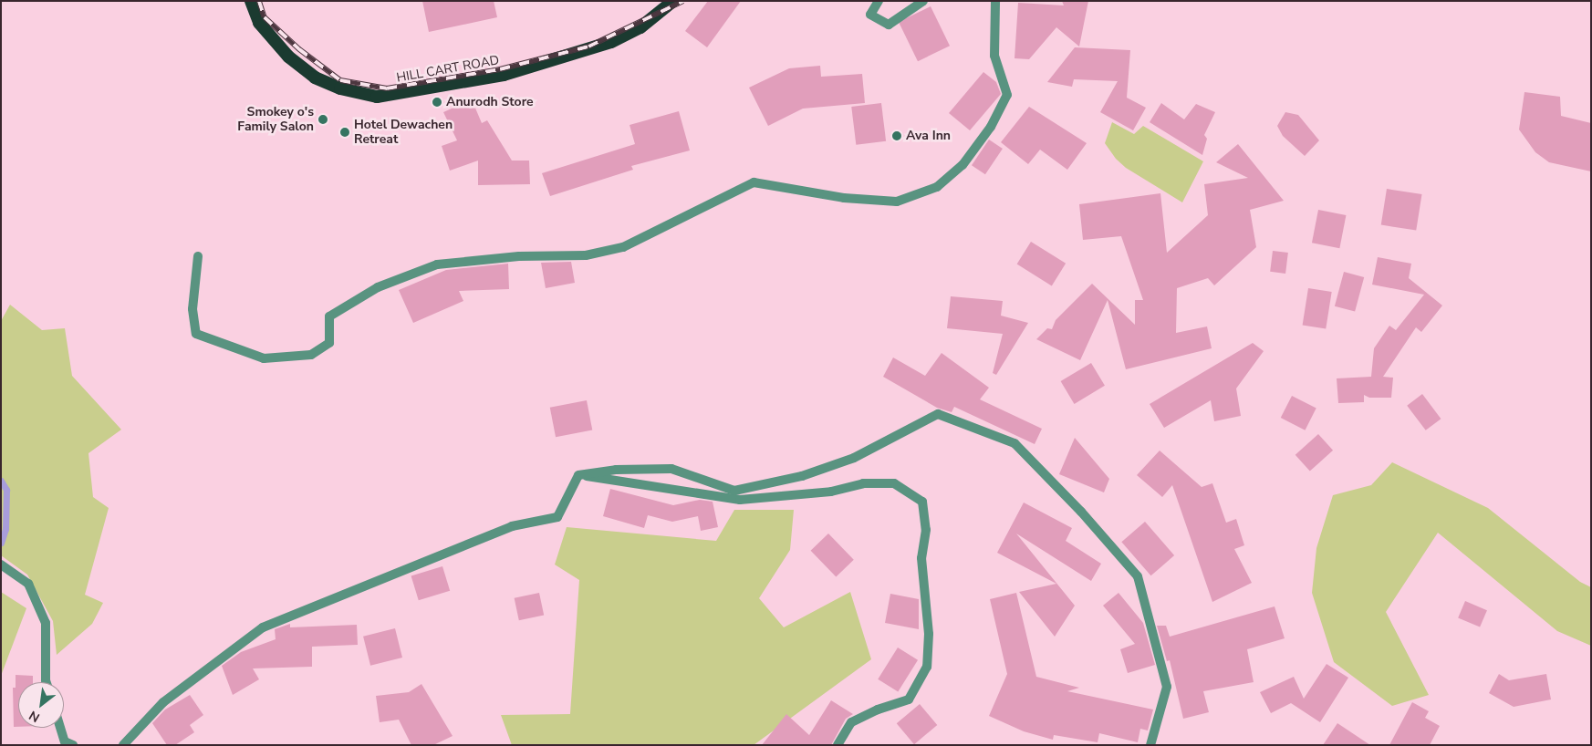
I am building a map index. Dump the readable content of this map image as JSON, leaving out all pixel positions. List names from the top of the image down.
{
  "streets": {
    "highway": ["HILL CART ROAD"]
  },
  "places": [
    "Anurodh Store",
    "Smokey o's Family Salon",
    "Hotel Dewachen Retreat",
    "Ava Inn"
  ],
  "north": "bottom left"
}
